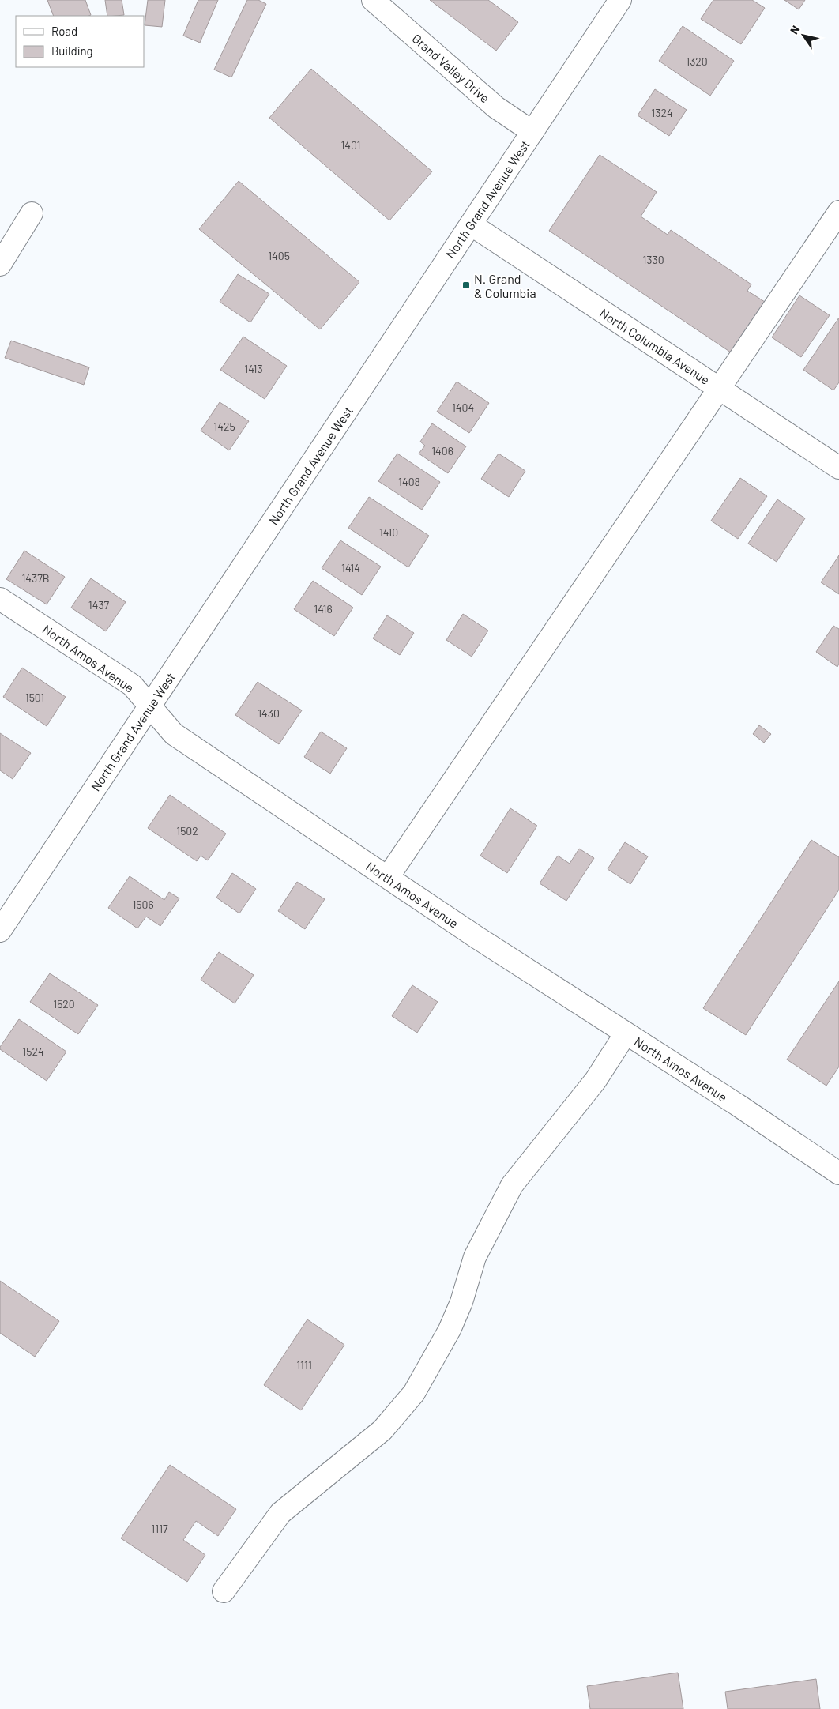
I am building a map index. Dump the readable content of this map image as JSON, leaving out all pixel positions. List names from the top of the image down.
{
  "streets": {
    "street": [
      "Grand Valley Drive",
      "North Grand Avenue West",
      "North Columbia Avenue",
      "North Amos Avenue"
    ]
  },
  "crossings": [
    ["Grand Valley Drive", "North Grand Avenue West"],
    ["North Grand Avenue West", "North Columbia Avenue"],
    ["North Grand Avenue West", "North Amos Avenue"]
  ],
  "places": {
    "transit": ["N. Grand & Columbia"]
  },
  "house_numbers": [
    "1320",
    "1324",
    "1401",
    "1405",
    "1330",
    "1413",
    "1404",
    "1425",
    "1406",
    "1408",
    "1410",
    "1414",
    "1437B",
    "1437",
    "1416",
    "1501",
    "1430",
    "1502",
    "1506",
    "1520",
    "1524",
    "1111",
    "1117"
  ],
  "legend": ["Road", "Building"],
  "north": "top left"
}
